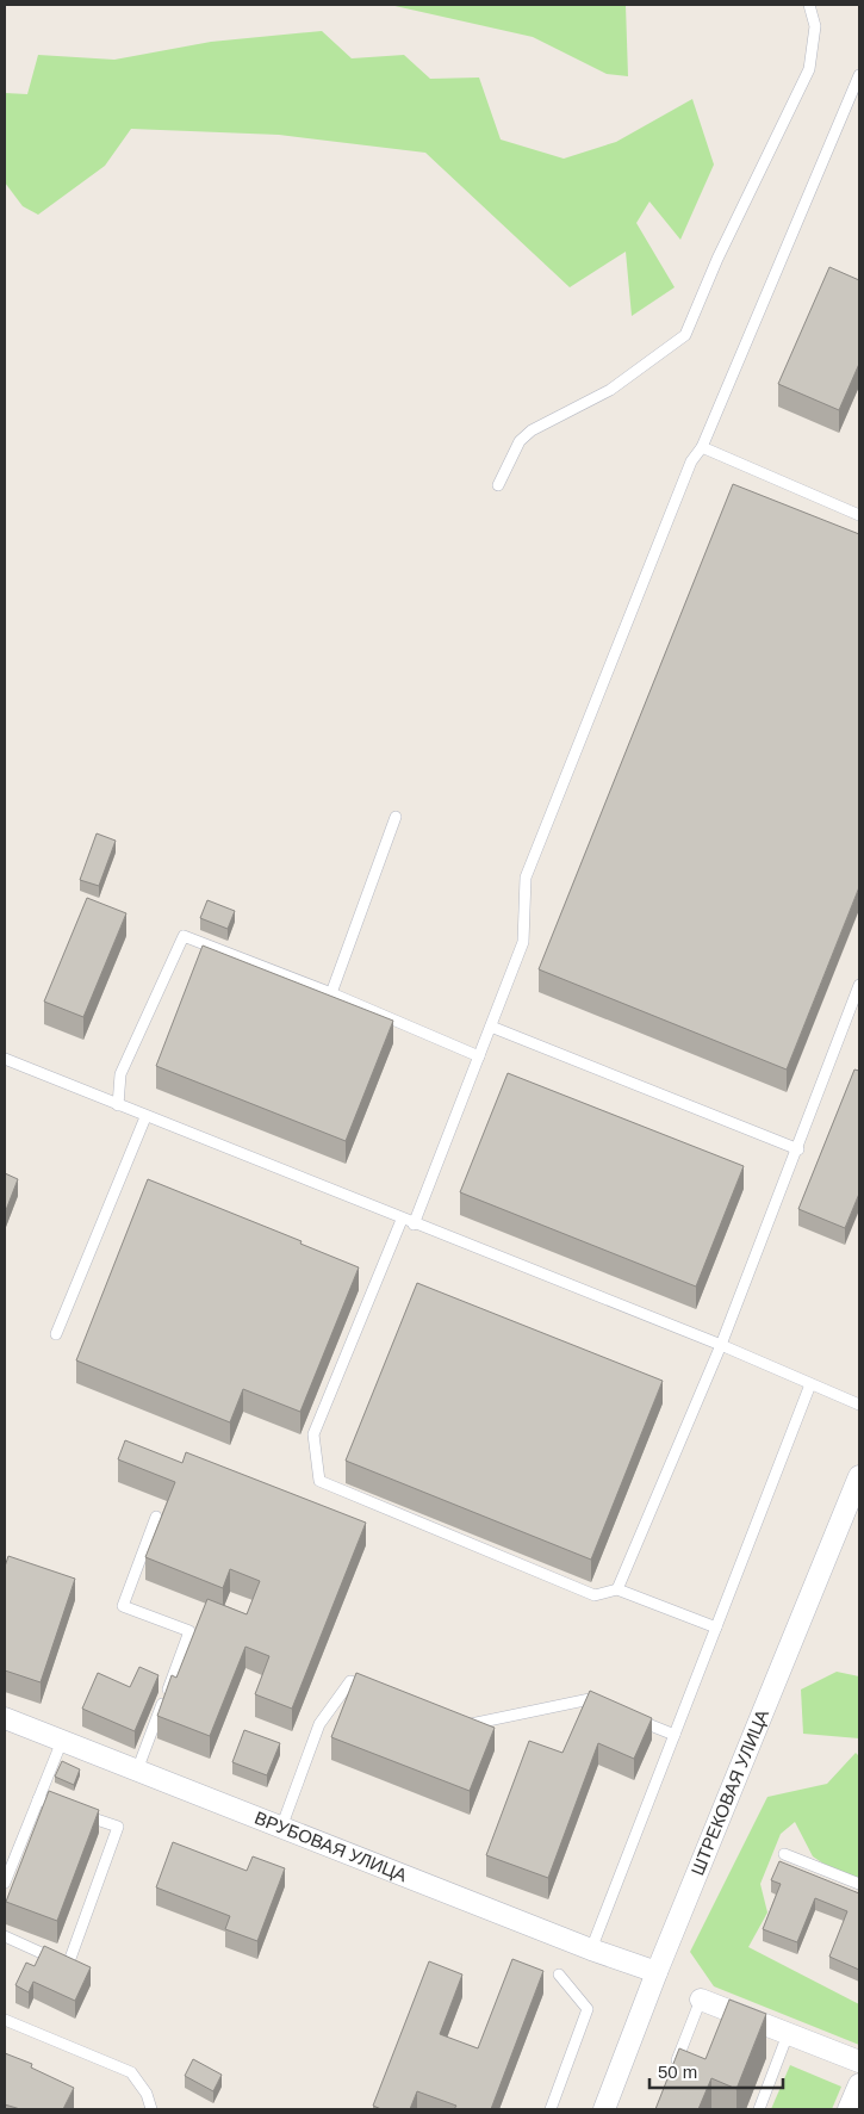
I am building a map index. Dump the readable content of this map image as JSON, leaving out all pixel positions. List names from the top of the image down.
{
  "streets": {
    "street": ["ШТРЕКОВАЯ УЛИЦА", "ВРУБОВАЯ УЛИЦА"]
  },
  "crossings": [
    ["ШТРЕКОВАЯ УЛИЦА", "ВРУБОВАЯ УЛИЦА"]
  ],
  "scale_bar": "50 m"
}
